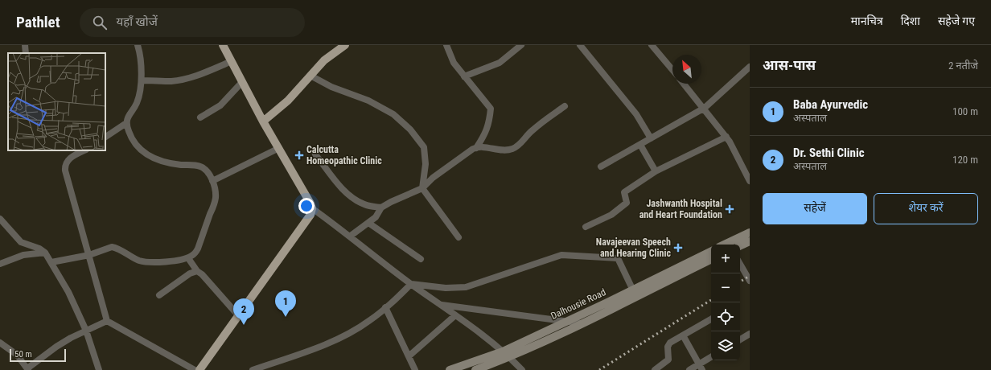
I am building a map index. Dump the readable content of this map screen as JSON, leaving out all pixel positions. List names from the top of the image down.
{
  "streets": {
    "street": ["Dalhousie Road"]
  },
  "places": {
    "health": ["Calcutta Homeopathic Clinic", "Jashwanth Hospital and Heart Foundation", "Navajeevan Speech and Hearing Clinic"]
  },
  "scale_bar": "50 m",
  "north": "top left",
  "page": {
    "header": "Pathlet",
    "search": "यहाँ खोजें",
    "nav": ["मानचित्र", "दिशा", "सहेजे गए"],
    "heading": ["आस-पास", "2 नतीजे"],
    "list": [
      {
        "mark": "1",
        "name": "Baba Ayurvedic",
        "note": "अस्पताल",
        "value": "100 m"
      },
      {
        "mark": "2",
        "name": "Dr. Sethi Clinic",
        "note": "अस्पताल",
        "value": "120 m"
      }
    ],
    "buttons": ["सहेजें", "शेयर करें"],
    "map_buttons": ["+", "−"],
    "pins": ["1", "2"],
    "scale": "50 m"
  }
}
